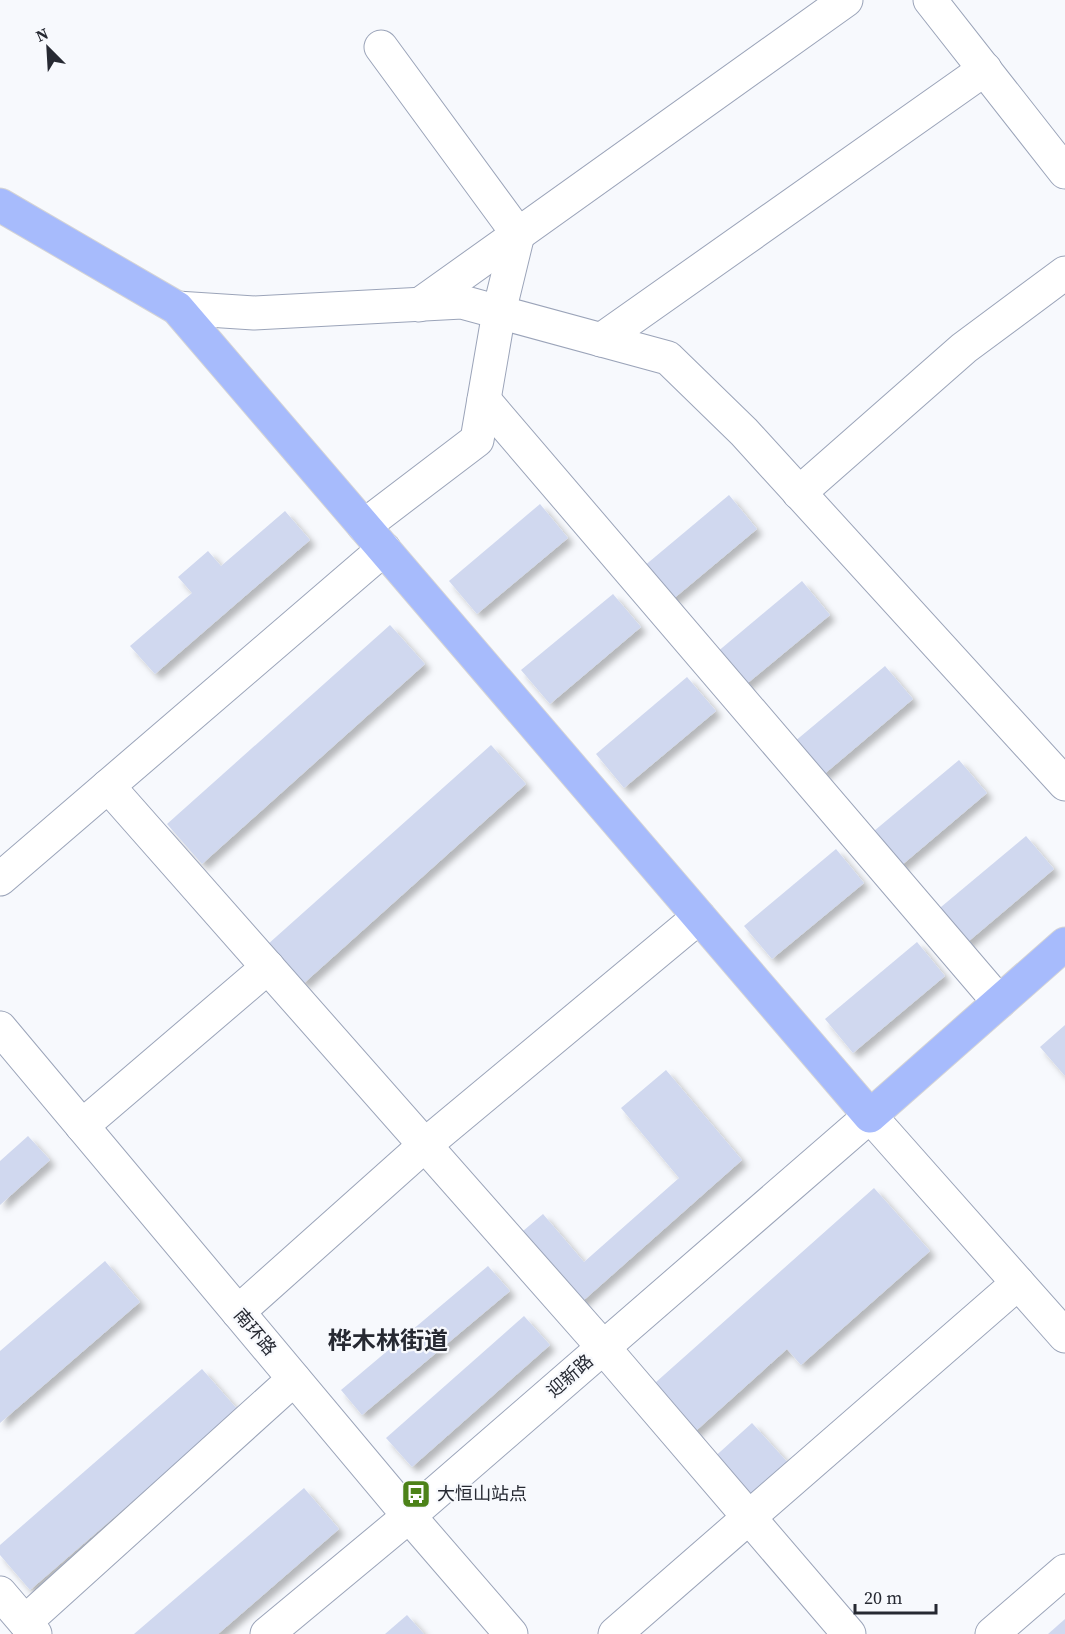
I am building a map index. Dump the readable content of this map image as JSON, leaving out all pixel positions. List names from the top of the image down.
{
  "streets": {
    "street": ["南环路", "迎新路"]
  },
  "crossings": [
    ["南环路", "迎新路"]
  ],
  "districts": ["桦木林街道"],
  "places": {
    "bus stop": ["大恒山站点"]
  },
  "scale_bar": "20 m",
  "north": "top left"
}
